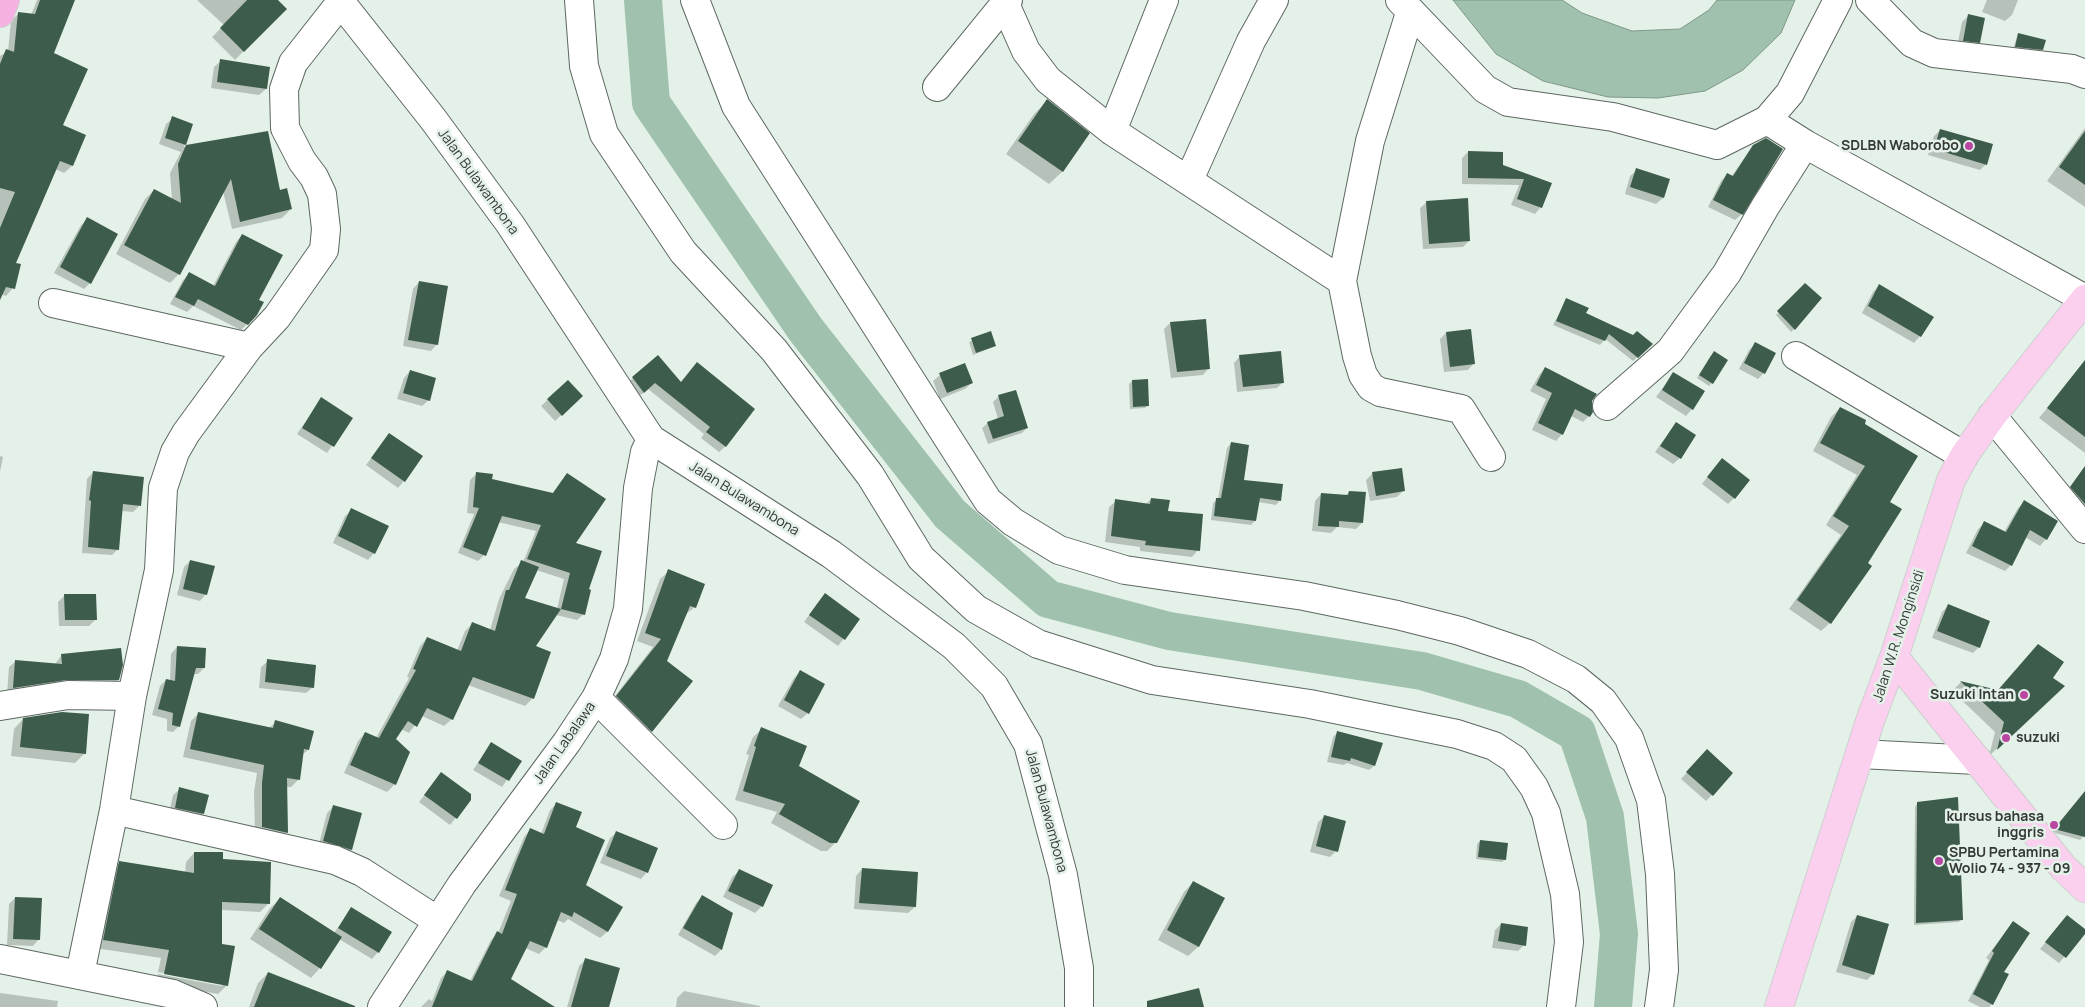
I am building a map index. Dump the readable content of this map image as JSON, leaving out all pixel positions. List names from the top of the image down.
{
  "streets": {
    "main road": ["Jalan W.R. Monginsidi"],
    "street": ["Jalan Bulawambona", "Jalan Labalawa"]
  },
  "crossings": [
    ["Jalan Bulawambona", "Jalan Labalawa"]
  ],
  "places": [
    "SDLBN Waborobo",
    "Suzuki Intan",
    "suzuki",
    "kursus bahasa inggris",
    "SPBU Pertamina Wolio 74 - 937 - 09"
  ]
}
